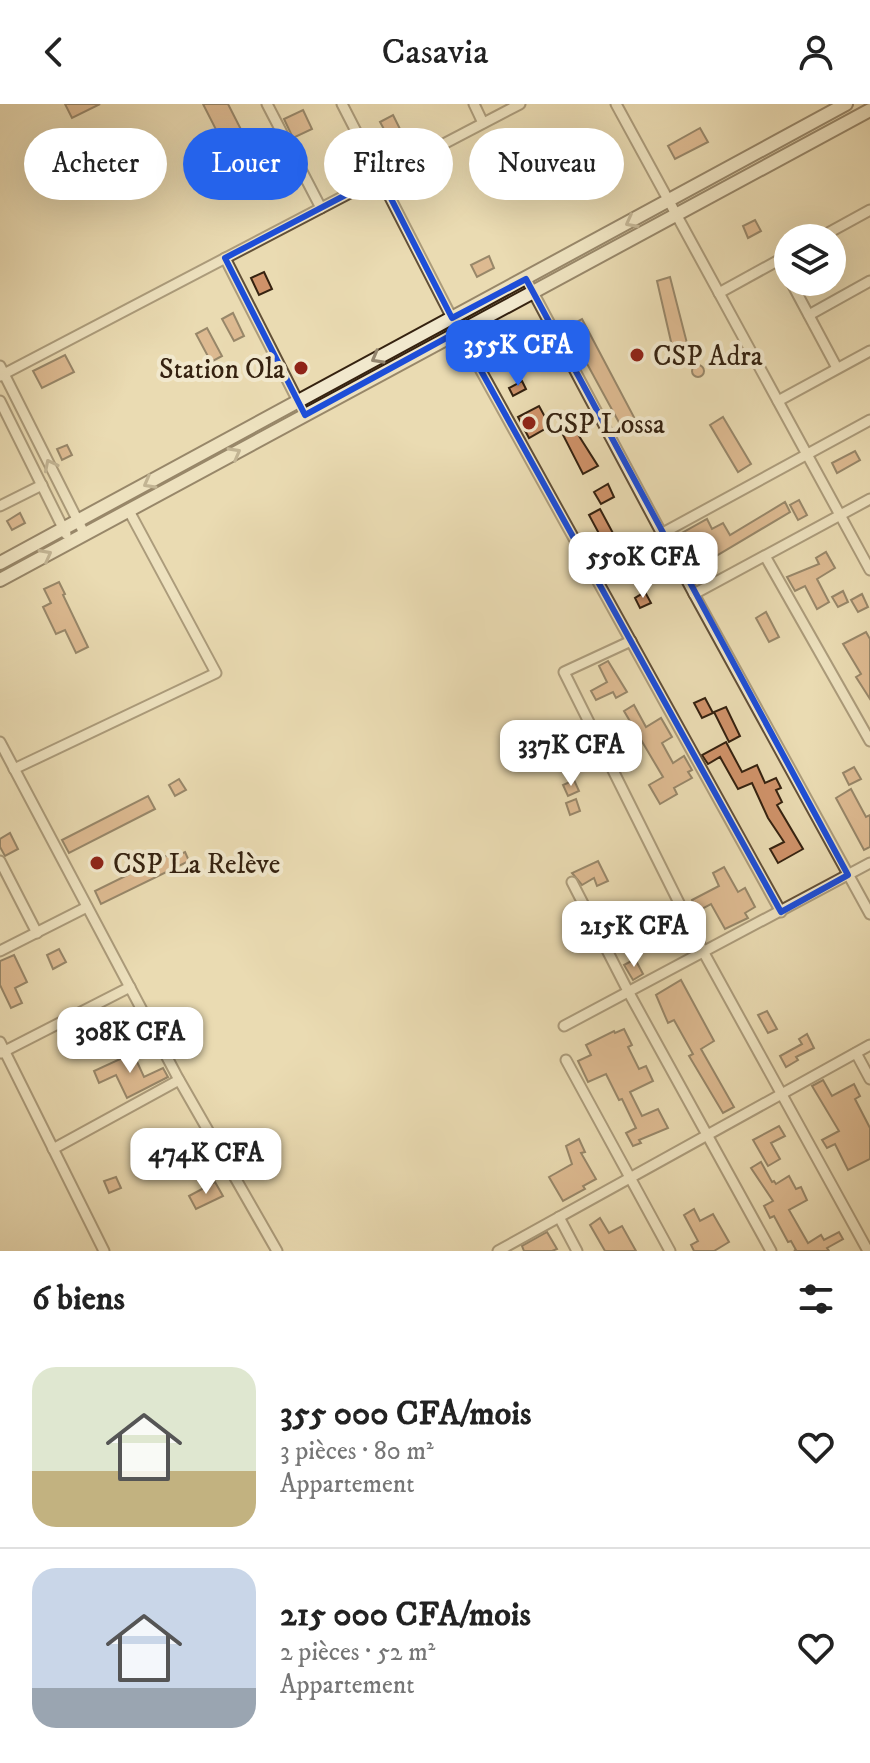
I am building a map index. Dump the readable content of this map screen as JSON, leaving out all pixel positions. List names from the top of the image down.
{
  "places": [
    "CSP Adra",
    "Station Ola",
    "CSP Lossa",
    "CSP La Relève"
  ],
  "page": {
    "header": "Casavia",
    "chip": [
      "Acheter",
      "Louer",
      "Filtres",
      "Nouveau"
    ],
    "price": [
      "355K CFA",
      "550K CFA",
      "337K CFA",
      "215K CFA",
      "308K CFA",
      "474K CFA"
    ],
    "heading": "6 biens",
    "list": [
      {
        "name": "355 000 CFA/mois",
        "note": "3 pièces · 80 m² · Appartement"
      },
      {
        "name": "215 000 CFA/mois",
        "note": "2 pièces · 52 m² · Appartement"
      }
    ]
  }
}
